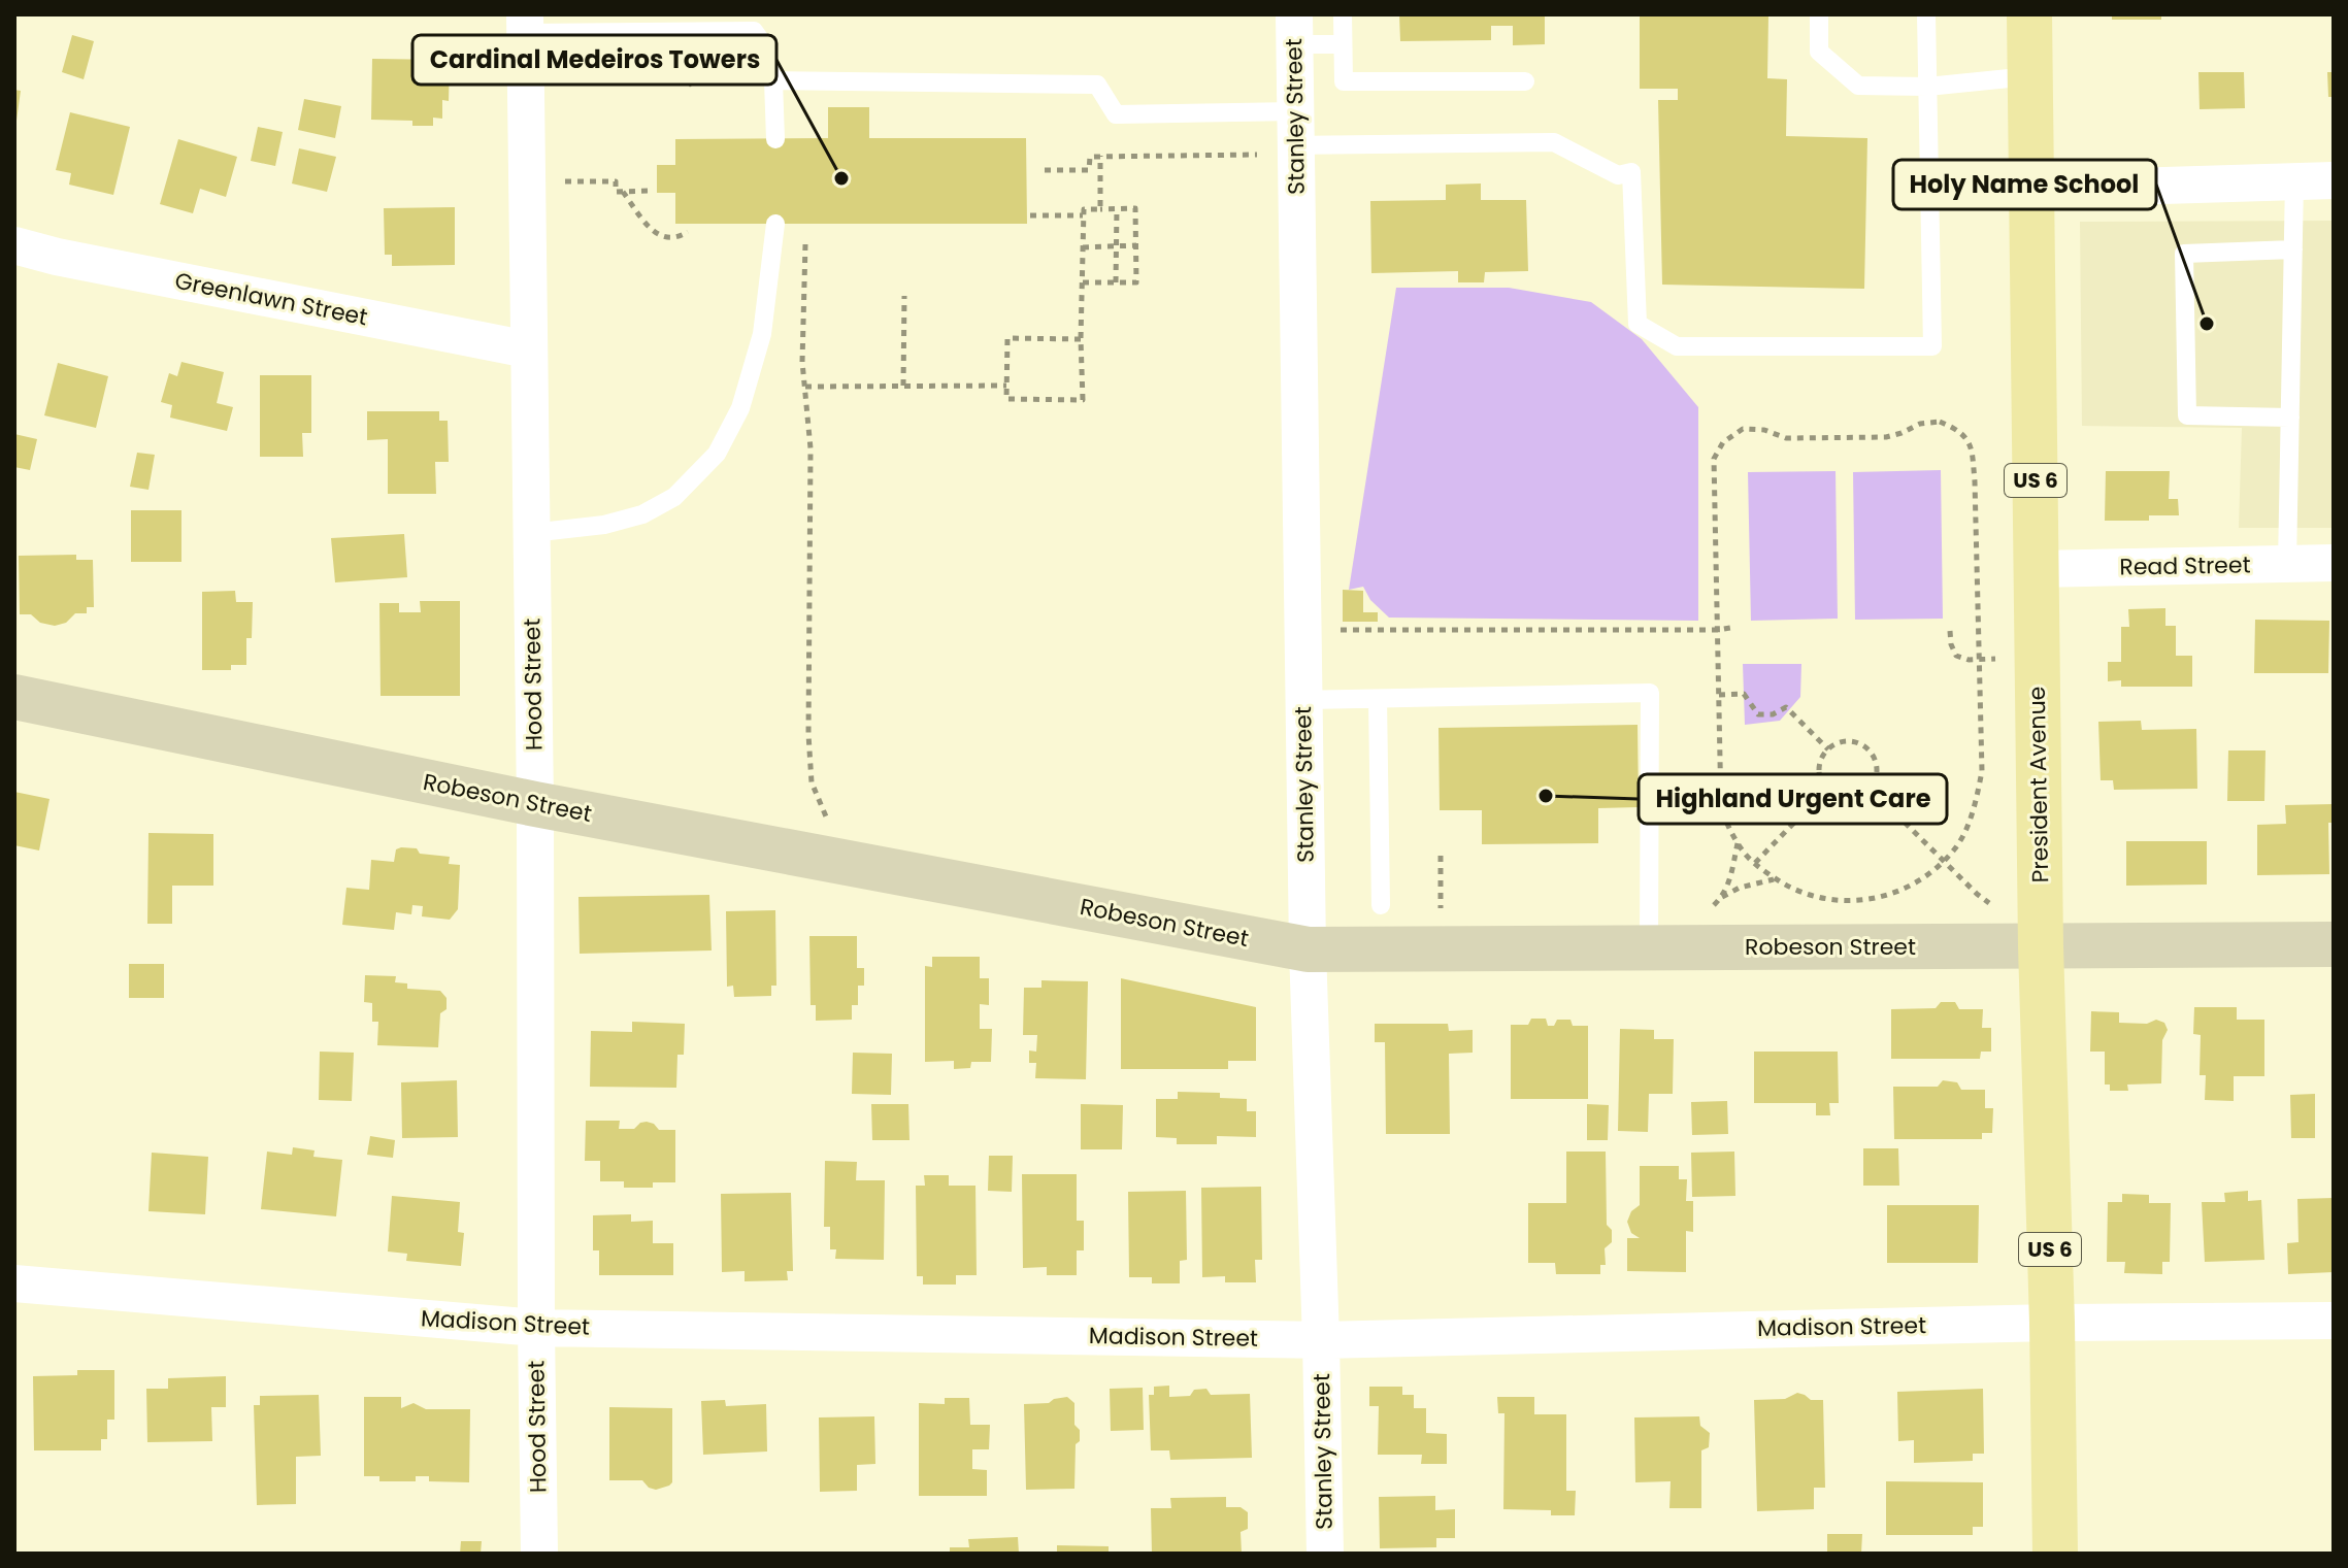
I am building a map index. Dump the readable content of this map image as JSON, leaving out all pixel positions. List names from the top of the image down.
{
  "streets": {
    "main road": ["US 6", "President Avenue", "Robeson Street"],
    "street": [
      "Stanley Street",
      "Greenlawn Street",
      "Read Street",
      "Hood Street",
      "Madison Street"
    ]
  },
  "crossings": [
    ["Stanley Street", "Robeson Street"],
    ["Stanley Street", "Madison Street"],
    ["Greenlawn Street", "Hood Street"],
    ["Read Street", "President Avenue"],
    ["Hood Street", "Robeson Street"],
    ["Hood Street", "Madison Street"],
    ["President Avenue", "Robeson Street"],
    ["President Avenue", "Madison Street"]
  ],
  "places": ["Cardinal Medeiros Towers", "Holy Name School", "Highland Urgent Care"]
}
